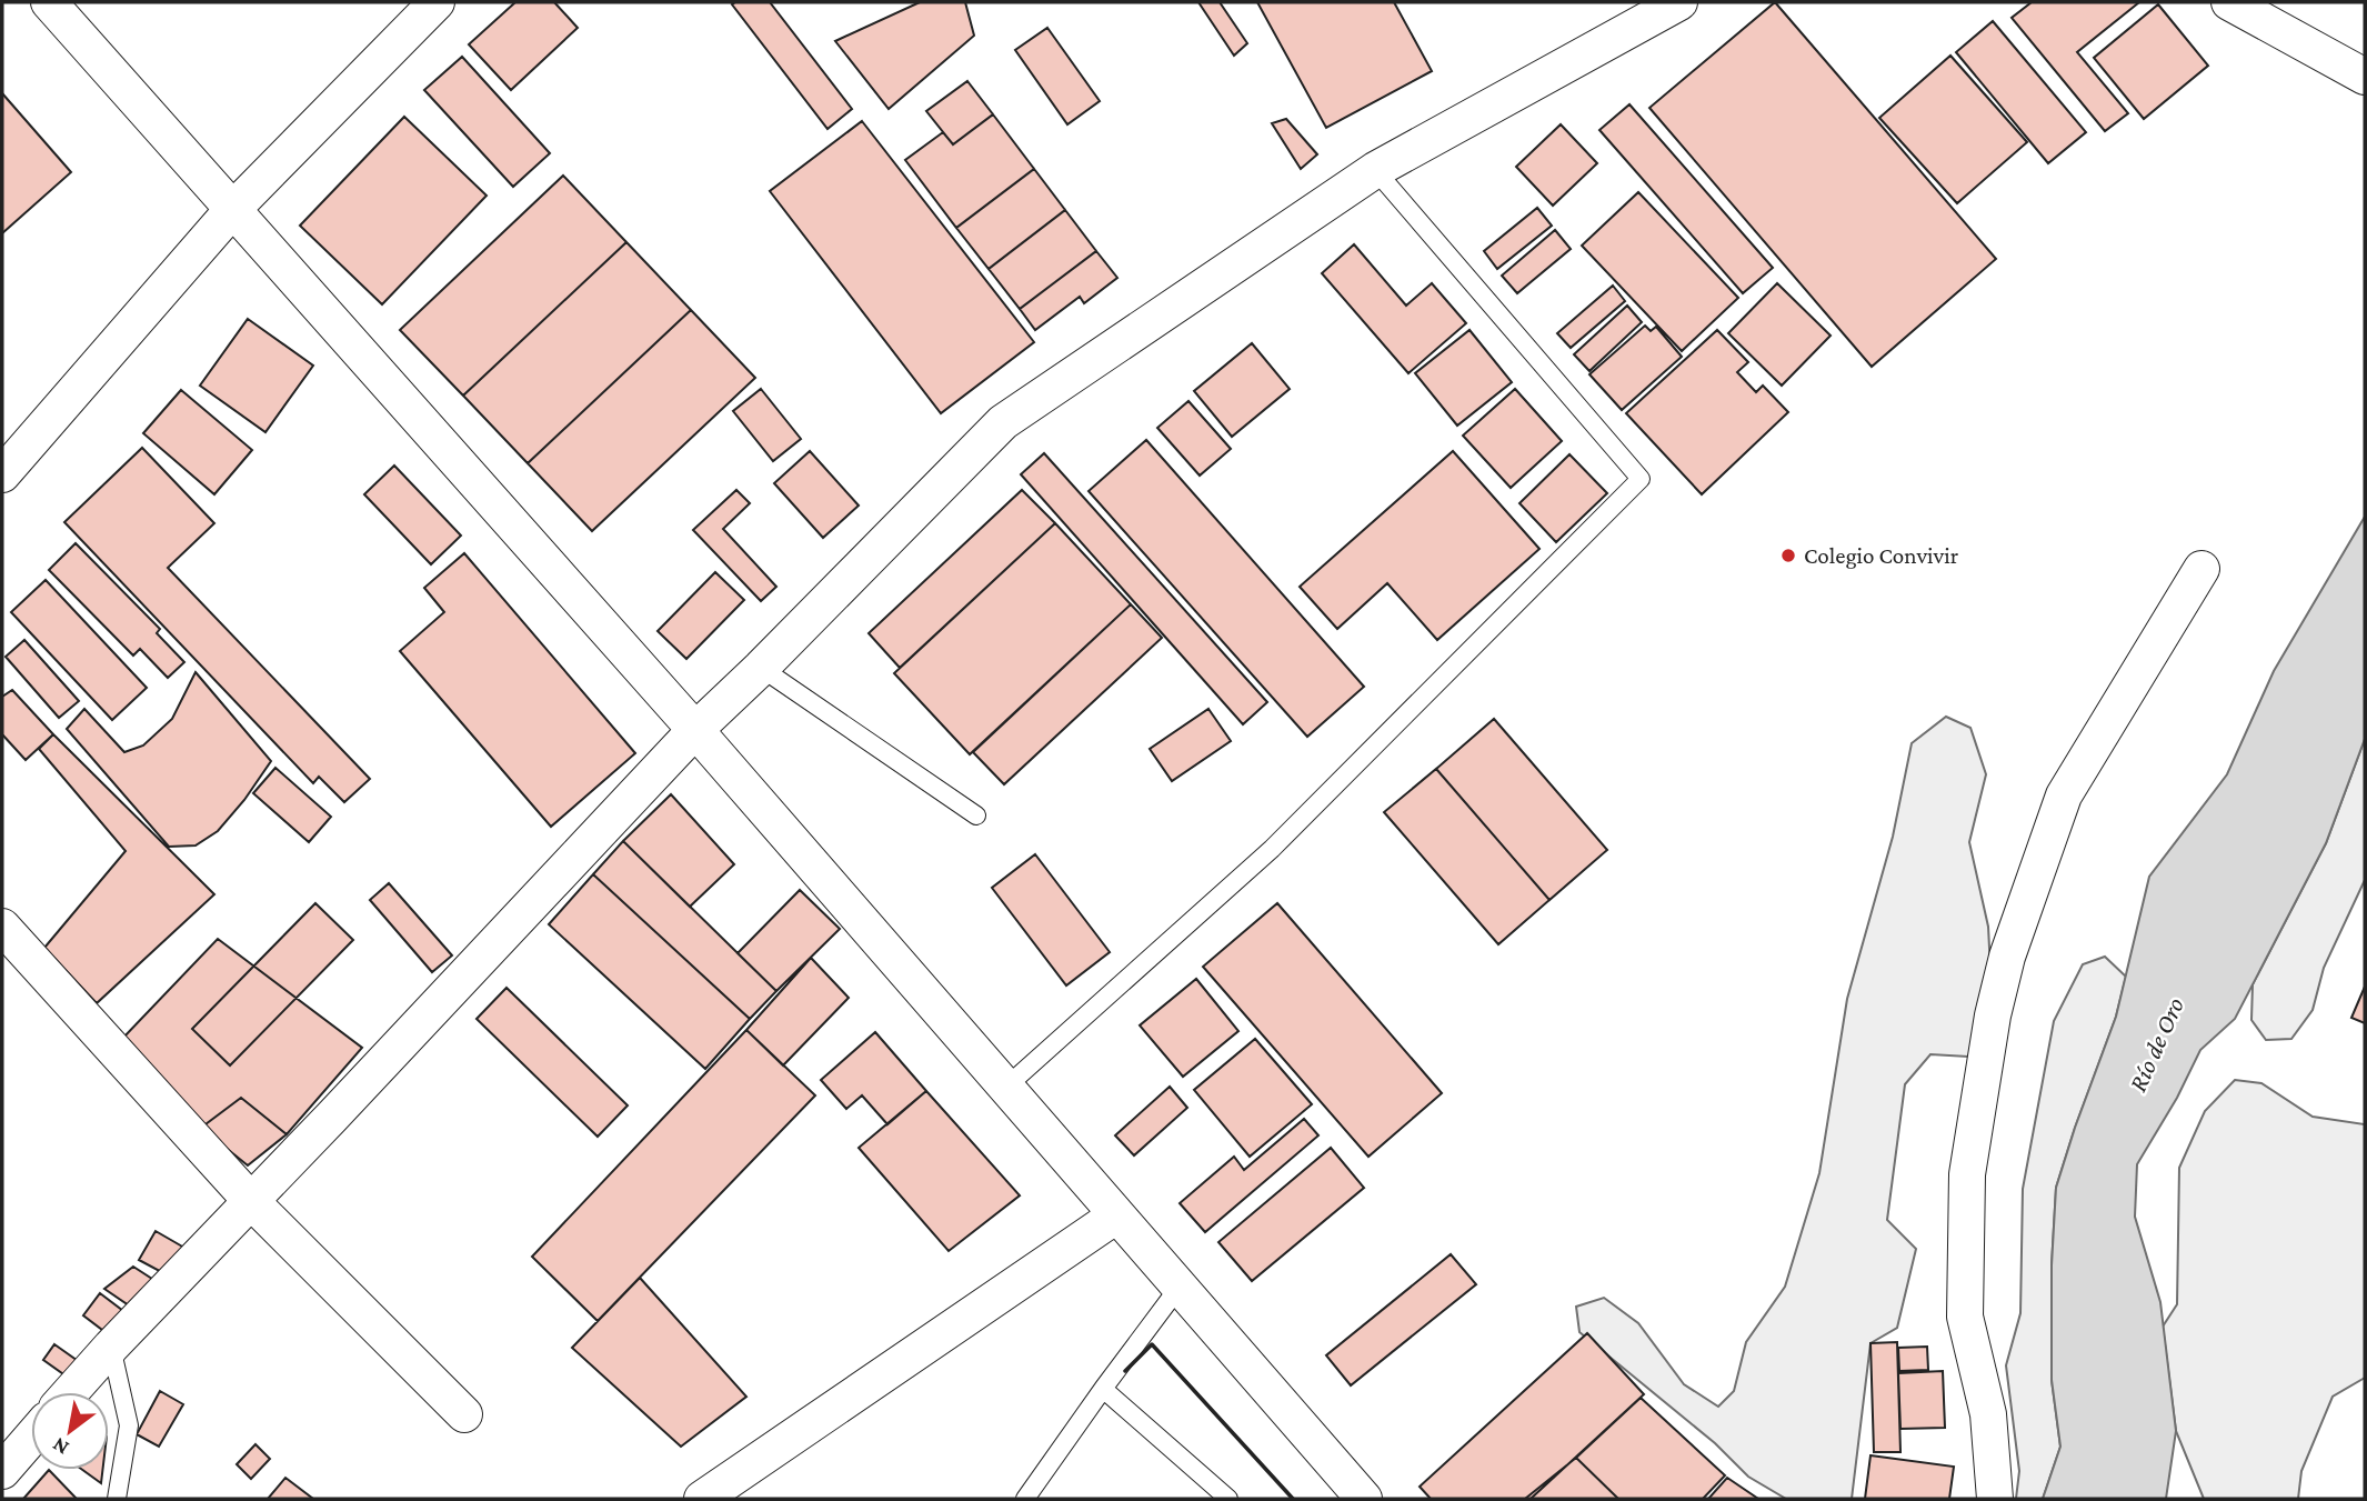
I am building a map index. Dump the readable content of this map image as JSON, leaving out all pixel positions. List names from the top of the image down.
{
  "water": ["Río de Oro"],
  "places": ["Colegio Convivir"],
  "north": "bottom left"
}
